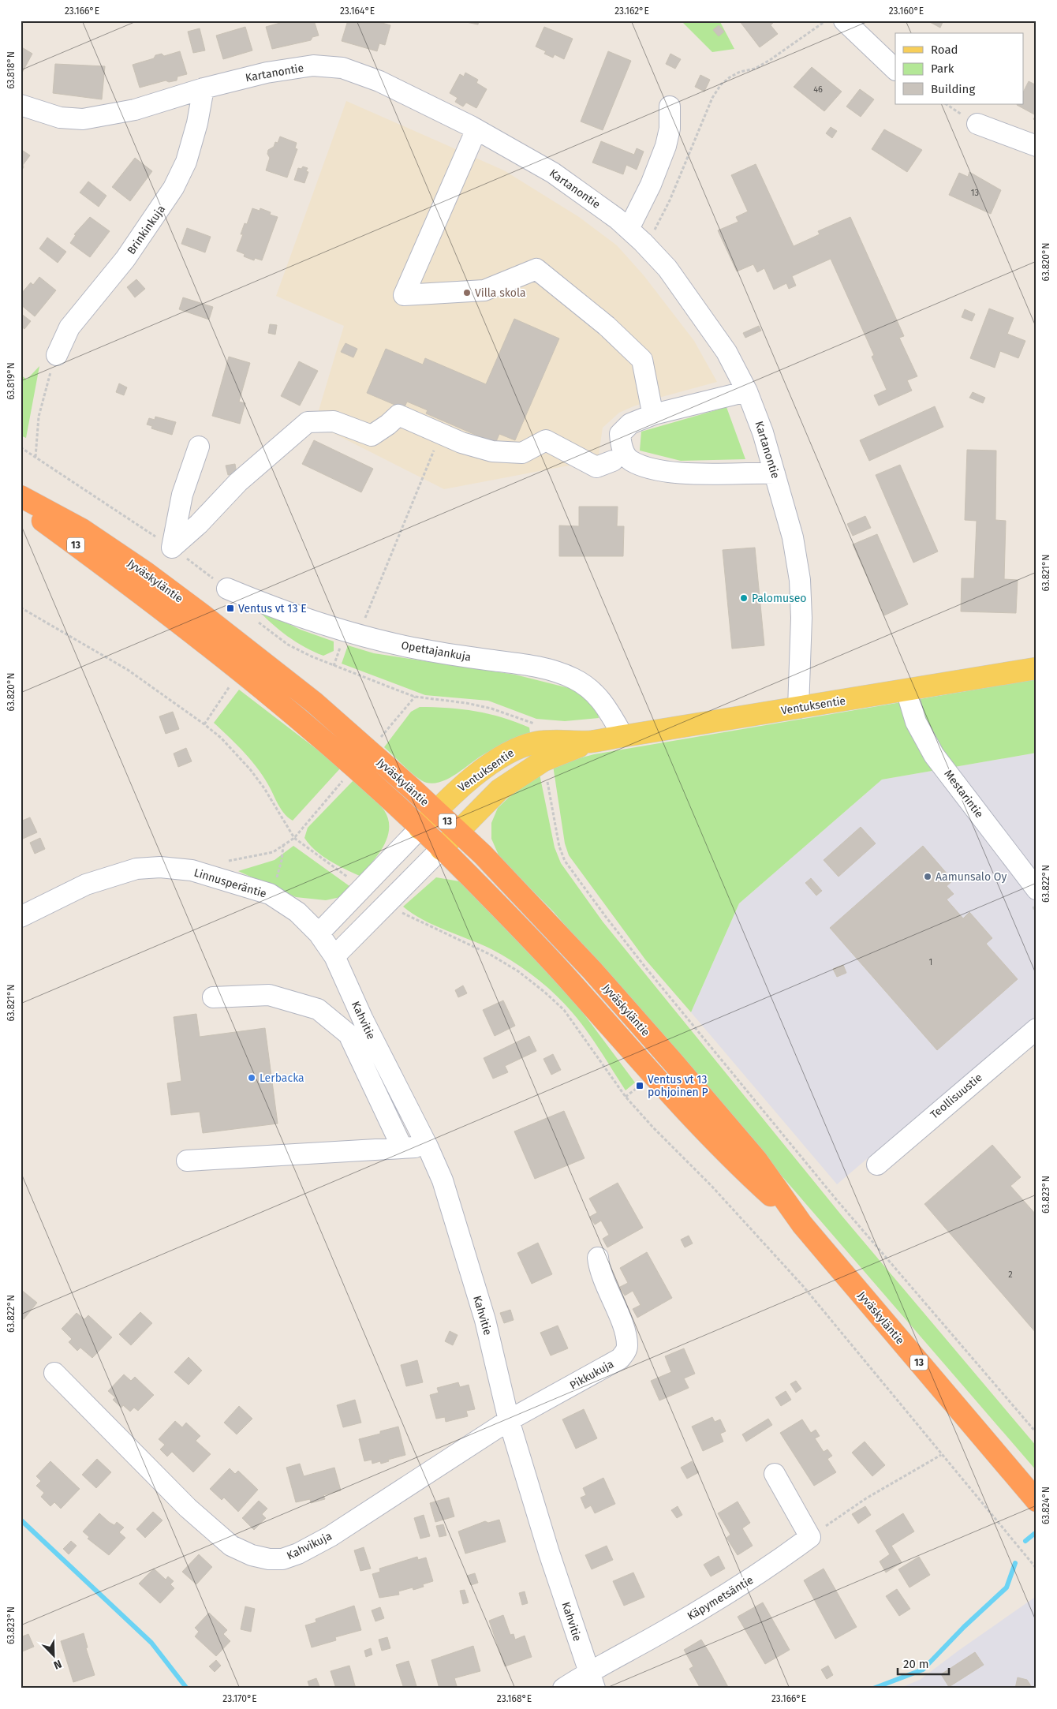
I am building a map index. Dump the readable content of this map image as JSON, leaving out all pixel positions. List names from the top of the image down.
{
  "streets": {
    "highway": ["13", "Jyväskyläntie"],
    "main road": ["Ventuksentie"],
    "street": [
      "Kartanontie",
      "Brinkinkuja",
      "Opettajankuja",
      "Mestarintie",
      "Linnusperäntie",
      "Kahvitie",
      "Teollisuustie",
      "Pikkukuja",
      "Kahvikuja",
      "Käpymetsäntie"
    ]
  },
  "crossings": [
    ["Kartanontie", "Brinkinkuja"],
    ["Kartanontie", "Ventuksentie"],
    ["Jyväskyläntie", "Ventuksentie"],
    ["Opettajankuja", "Ventuksentie"],
    ["Ventuksentie", "Mestarintie"],
    ["Linnusperäntie", "Kahvitie"],
    ["Kahvitie", "Pikkukuja"],
    ["Kahvitie", "Kahvikuja"],
    ["Kahvitie", "Käpymetsäntie"],
    ["Pikkukuja", "Kahvikuja"]
  ],
  "places": {
    "other": [
      "Villa skola",
      "Palomuseo",
      "Aamunsalo Oy",
      "Lerbacka"
    ],
    "transit": ["Ventus vt 13 E", "Ventus vt 13 pohjoinen P"]
  },
  "house_numbers": [
    "46",
    "13",
    "1",
    "2"
  ],
  "legend": ["Road", "Park", "Building"],
  "scale_bar": "20 m",
  "north": "bottom right",
  "coordinates": [
    "23.166°E",
    "23.164°E",
    "23.162°E",
    "23.160°E",
    "63.818°N",
    "63.820°N",
    "63.819°N",
    "63.821°N",
    "63.822°N",
    "63.823°N",
    "63.824°N",
    "23.170°E",
    "23.168°E"
  ]
}
